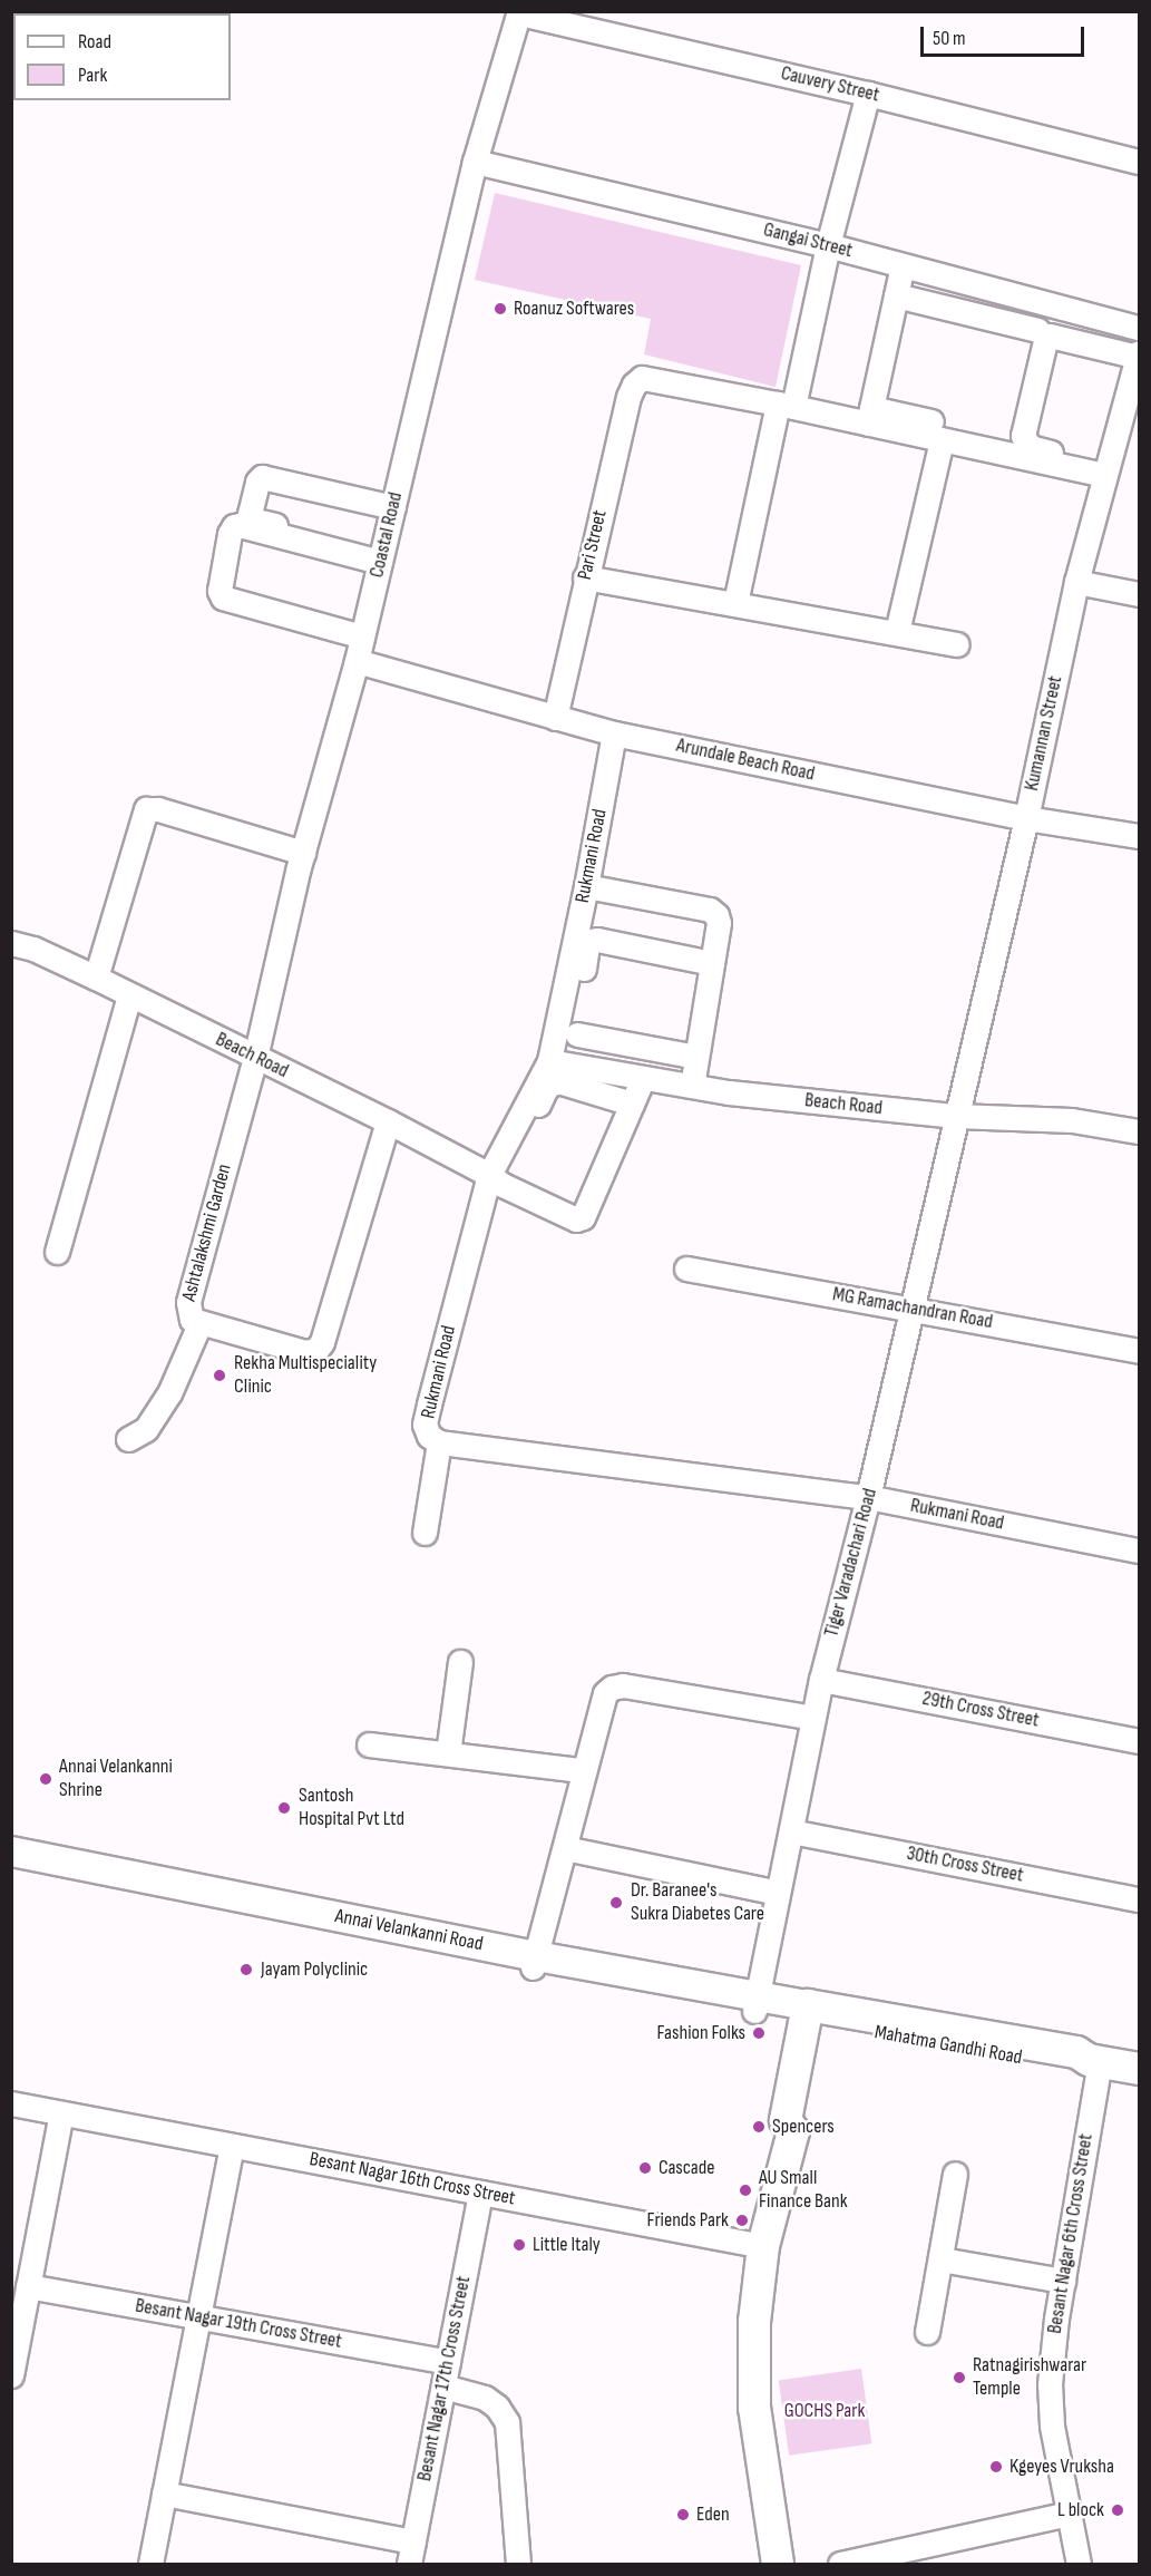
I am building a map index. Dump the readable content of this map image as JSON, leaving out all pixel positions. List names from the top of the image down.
{
  "streets": {
    "main road": ["Mahatma Gandhi Road"],
    "street": [
      "Cauvery Street",
      "Gangai Street",
      "Coastal Road",
      "Pari Street",
      "Kumannan Street",
      "Arundale Beach Road",
      "Rukmani Road",
      "Beach Road",
      "Ashtalakshmi Garden",
      "MG Ramachandran Road",
      "Tiger Varadachari Road",
      "29th Cross Street",
      "30th Cross Street",
      "Annai Velankanni Road",
      "Besant Nagar 16th Cross Street",
      "Besant Nagar 6th Cross Street",
      "Besant Nagar 19th Cross Street",
      "Besant Nagar 17th Cross Street"
    ]
  },
  "crossings": [
    ["Cauvery Street", "Coastal Road"],
    ["Gangai Street", "Coastal Road"],
    ["Coastal Road", "Arundale Beach Road"],
    ["Coastal Road", "Beach Road"],
    ["Coastal Road", "Ashtalakshmi Garden"],
    ["Pari Street", "Arundale Beach Road"],
    ["Kumannan Street", "Arundale Beach Road"],
    ["Kumannan Street", "Beach Road"],
    ["Kumannan Street", "Tiger Varadachari Road"],
    ["Arundale Beach Road", "Rukmani Road"],
    ["Rukmani Road", "Beach Road"],
    ["Rukmani Road", "Tiger Varadachari Road"],
    ["Beach Road", "Ashtalakshmi Garden"],
    ["Beach Road", "Tiger Varadachari Road"],
    ["MG Ramachandran Road", "Tiger Varadachari Road"],
    ["Tiger Varadachari Road", "29th Cross Street"],
    ["Tiger Varadachari Road", "30th Cross Street"],
    ["Tiger Varadachari Road", "Annai Velankanni Road"],
    ["Annai Velankanni Road", "Mahatma Gandhi Road"],
    ["Mahatma Gandhi Road", "Besant Nagar 6th Cross Street"],
    ["Besant Nagar 16th Cross Street", "Besant Nagar 17th Cross Street"],
    ["Besant Nagar 19th Cross Street", "Besant Nagar 17th Cross Street"]
  ],
  "parks": ["GOCHS Park"],
  "places": [
    "Roanuz Softwares",
    "Rekha Multispeciality Clinic",
    "Annai Velankanni Shrine",
    "Santosh Hospital Pvt Ltd",
    "Dr. Baranee's Sukra Diabetes Care",
    "Jayam Polyclinic",
    "Fashion Folks",
    "Spencers",
    "Cascade",
    "AU Small Finance Bank",
    "Friends Park",
    "Little Italy",
    "Ratnagirishwarar Temple",
    "Kgeyes Vruksha",
    "L block",
    "Eden"
  ],
  "legend": ["Road", "Park"],
  "scale_bar": "50 m"
}
